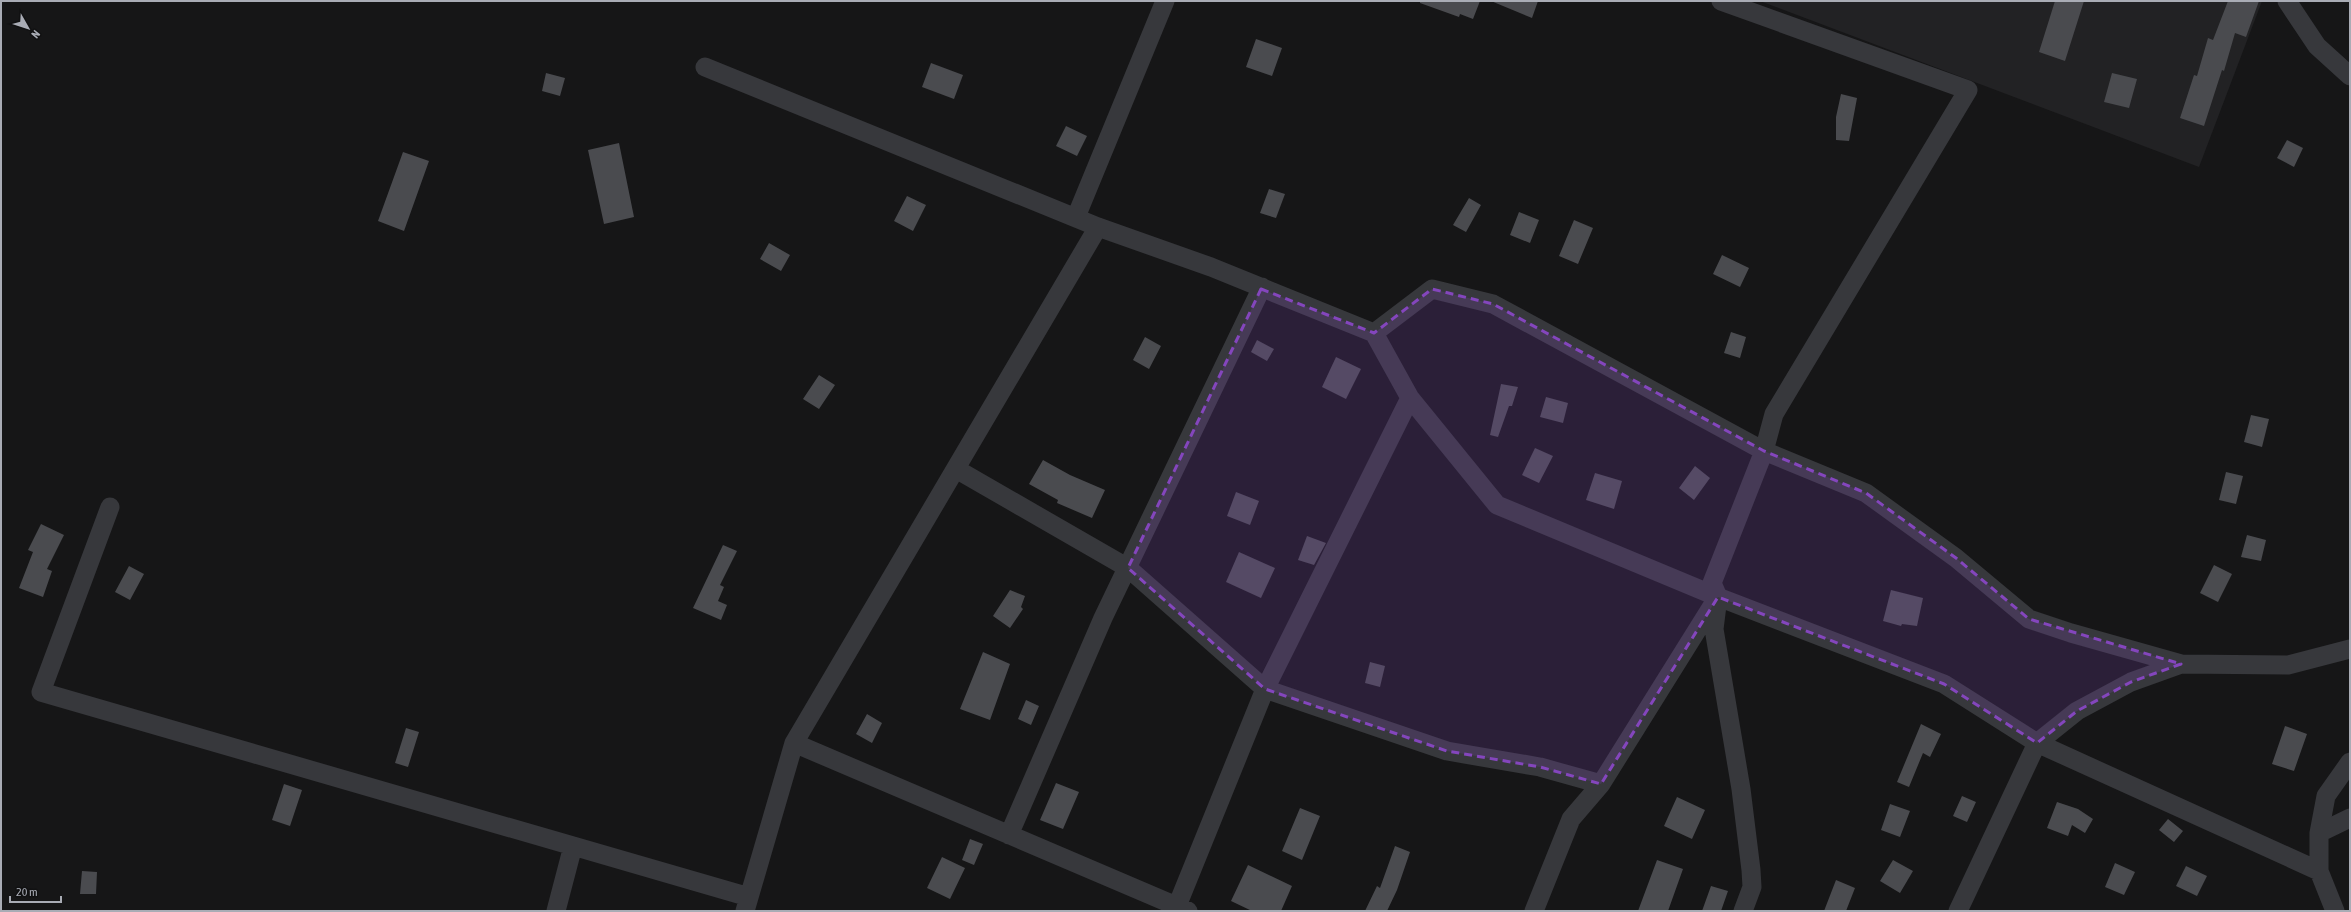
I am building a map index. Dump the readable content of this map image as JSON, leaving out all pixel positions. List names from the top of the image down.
{
  "scale_bar": "20 m",
  "north": "bottom right"
}
